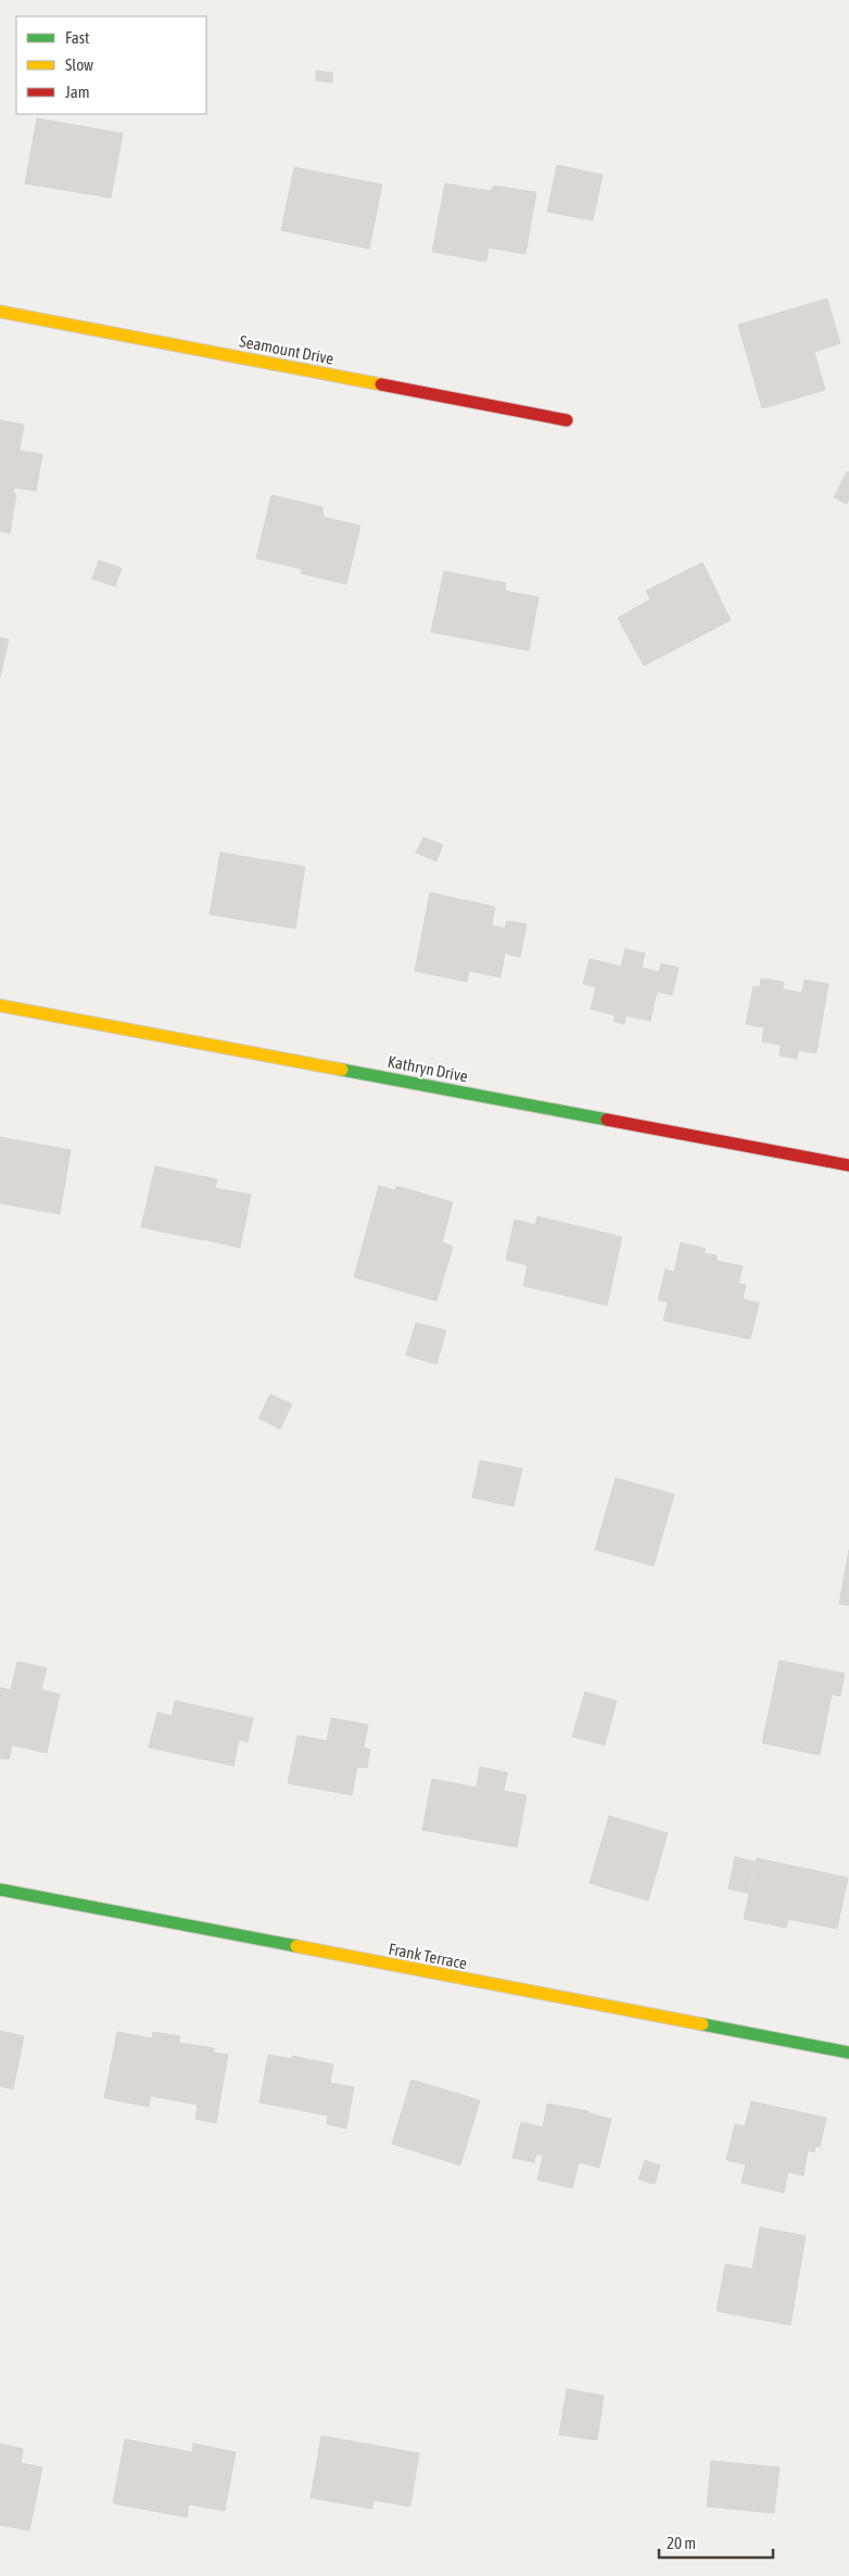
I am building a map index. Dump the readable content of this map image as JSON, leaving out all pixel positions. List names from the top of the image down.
{
  "streets": {
    "street": ["Seamount Drive", "Kathryn Drive", "Frank Terrace"]
  },
  "legend": ["Fast", "Slow", "Jam"],
  "scale_bar": "20 m"
}
